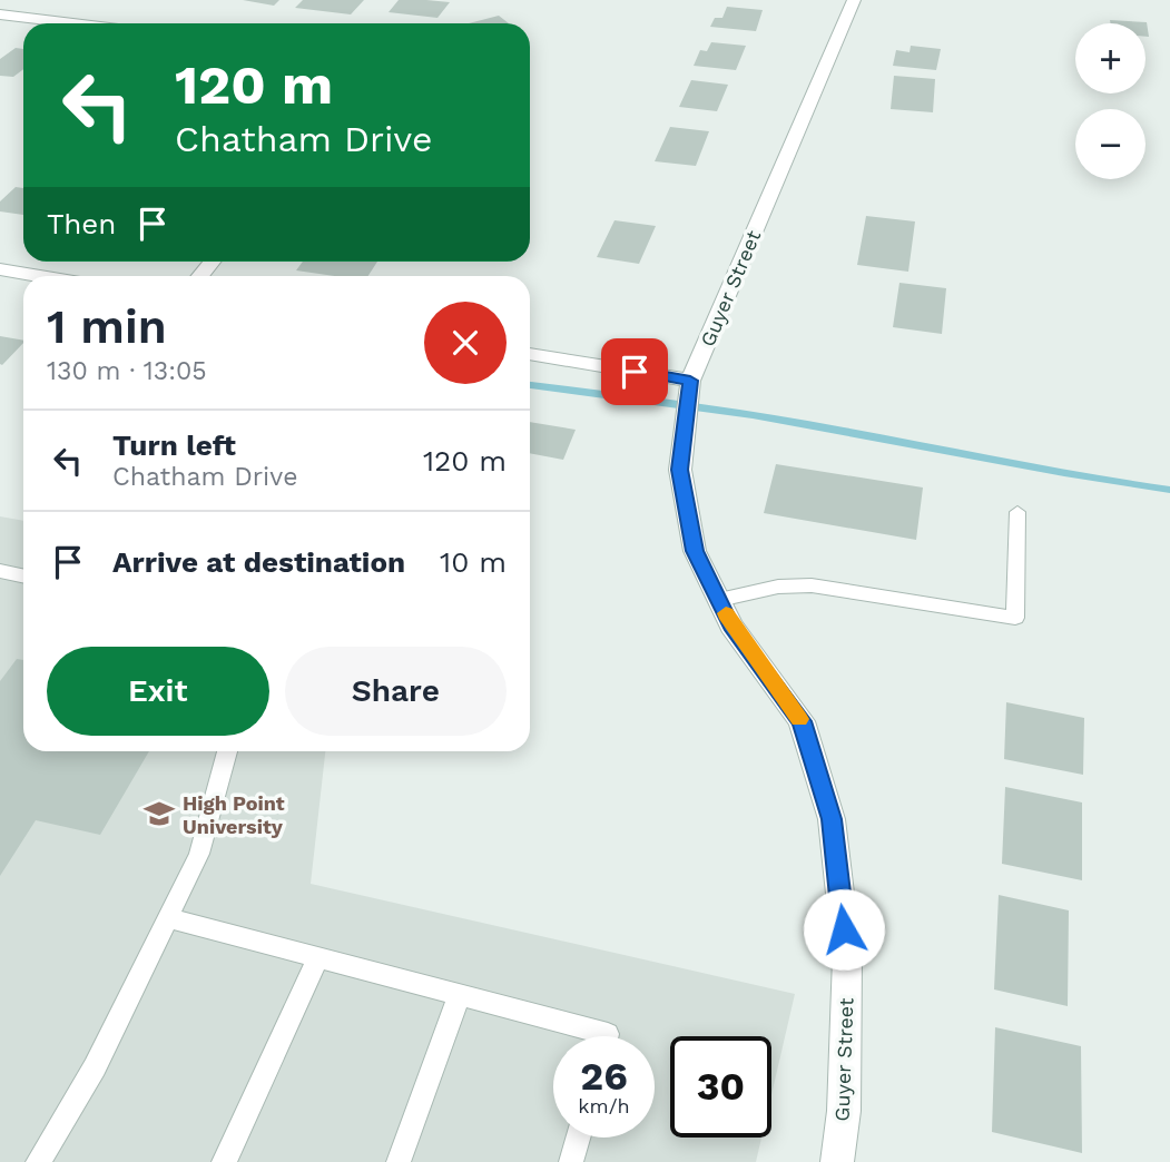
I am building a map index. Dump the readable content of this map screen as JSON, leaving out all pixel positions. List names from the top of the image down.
{
  "streets": {
    "street": ["Guyer Street"]
  },
  "places": {
    "school or university": ["High Point University"]
  },
  "page": {
    "map_buttons": ["+", "−"],
    "turn": ["120 m", "Chatham Drive"],
    "then": "Then",
    "heading": ["1 min", "130 m · 13:05"],
    "list": [
      {
        "name": "Turn left",
        "note": "Chatham Drive",
        "value": "120 m"
      },
      {
        "name": "Arrive at destination",
        "value": "10 m"
      }
    ],
    "buttons": ["Exit", "Share"],
    "speed": "26 km/h",
    "limit": "30"
  }
}
